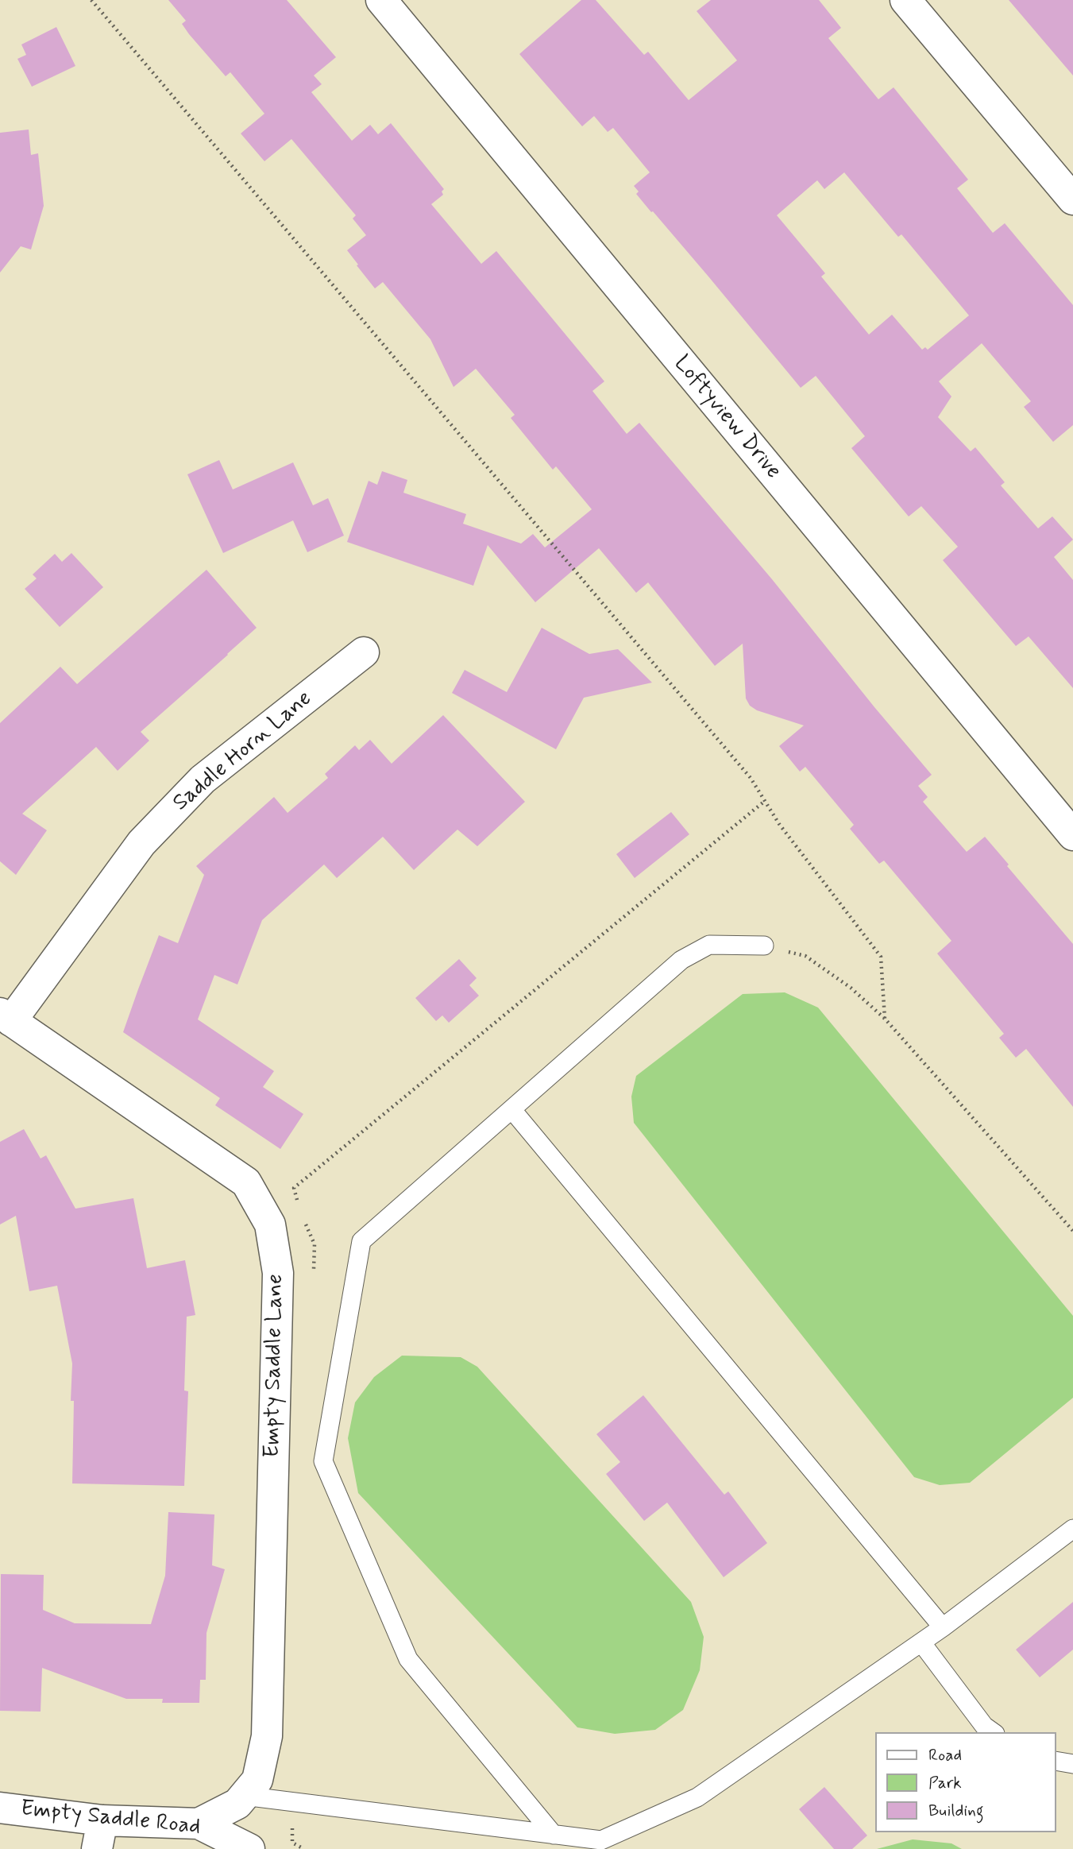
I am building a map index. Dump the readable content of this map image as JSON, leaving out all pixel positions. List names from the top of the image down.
{
  "streets": {
    "street": [
      "Loftyview Drive",
      "Saddle Horn Lane",
      "Empty Saddle Lane",
      "Empty Saddle Road"
    ]
  },
  "crossings": [
    ["Saddle Horn Lane", "Empty Saddle Lane"],
    ["Empty Saddle Lane", "Empty Saddle Road"]
  ],
  "legend": ["Road", "Park", "Building"]
}
